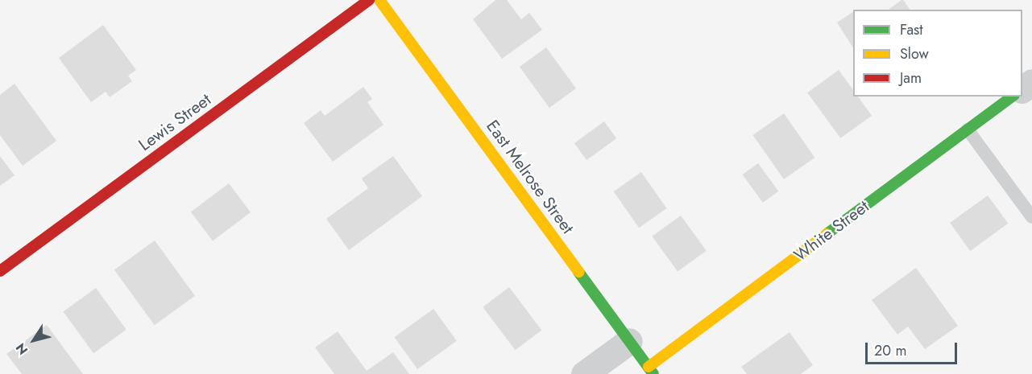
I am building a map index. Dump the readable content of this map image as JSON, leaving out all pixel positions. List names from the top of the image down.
{
  "streets": {
    "street": ["Lewis Street", "East Melrose Street", "White Street"]
  },
  "crossings": [
    ["East Melrose Street", "White Street"]
  ],
  "legend": ["Fast", "Slow", "Jam"],
  "scale_bar": "20 m",
  "north": "bottom left"
}
